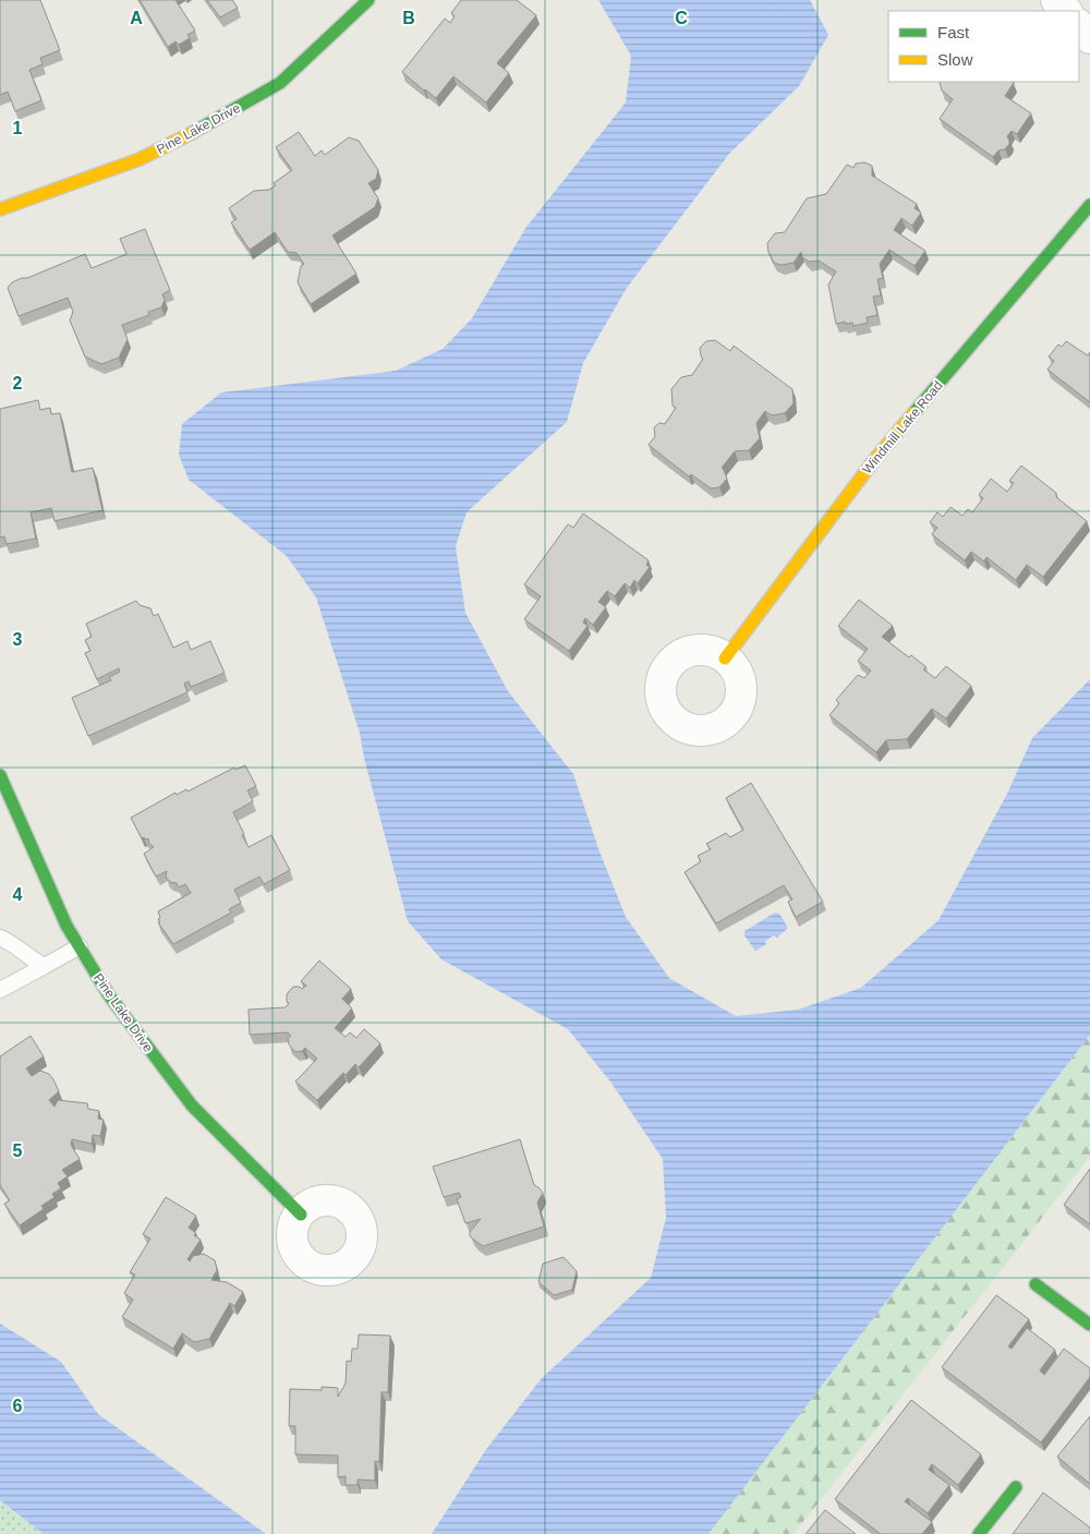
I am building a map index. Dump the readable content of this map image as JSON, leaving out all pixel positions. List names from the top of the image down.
{
  "streets": {
    "street": ["Pine Lake Drive", "Windmill Lake Road"]
  },
  "legend": ["Fast", "Slow"],
  "grid": {
    "columns": ["A", "B", "C"],
    "rows": [
      "1",
      "2",
      "3",
      "4",
      "5",
      "6"
    ]
  }
}
